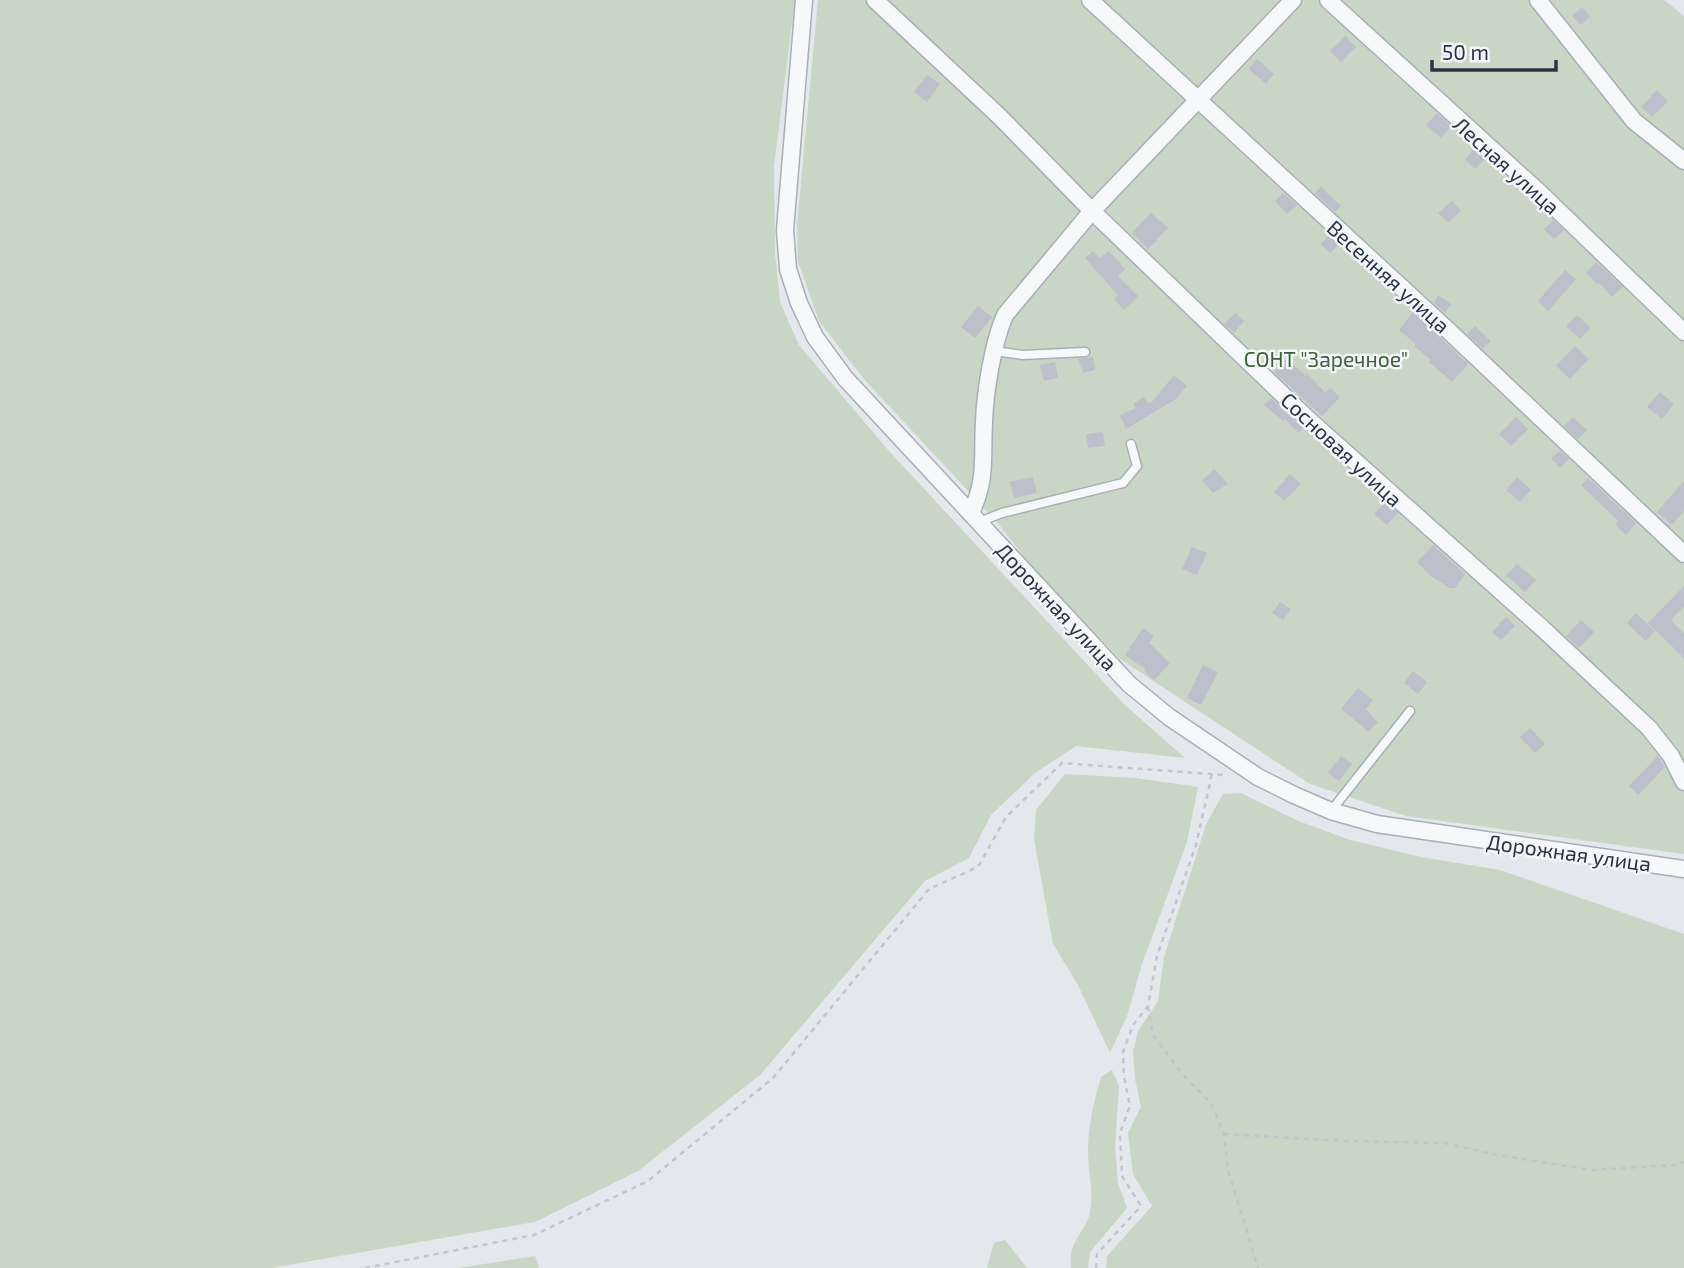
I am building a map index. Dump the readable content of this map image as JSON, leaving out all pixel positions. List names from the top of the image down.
{
  "streets": {
    "street": [
      "Лесная улица",
      "Весенняя улица",
      "Сосновая улица",
      "Дорожная улица"
    ]
  },
  "parks": ["СОНТ \"Заречное\""],
  "scale_bar": "50 m"
}
